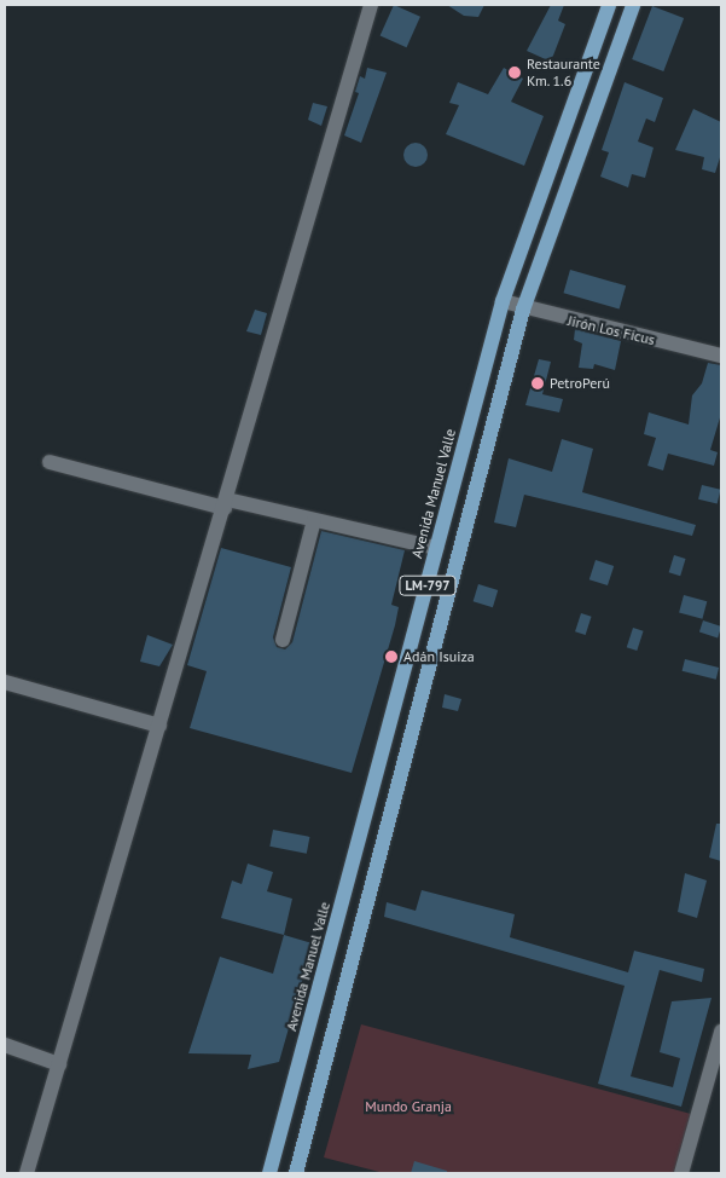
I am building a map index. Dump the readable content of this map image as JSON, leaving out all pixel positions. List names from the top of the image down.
{
  "streets": {
    "main road": ["Avenida Manuel Valle", "LM-797"],
    "street": ["Jirón Los Ficus"]
  },
  "crossings": [
    ["Jirón Los Ficus", "Avenida Manuel Valle"],
    ["Jirón Los Ficus", "LM-797"]
  ],
  "parks": ["Mundo Granja"],
  "places": ["Restaurante Km. 1.6", "PetroPerú", "Adán Isuiza"]
}
